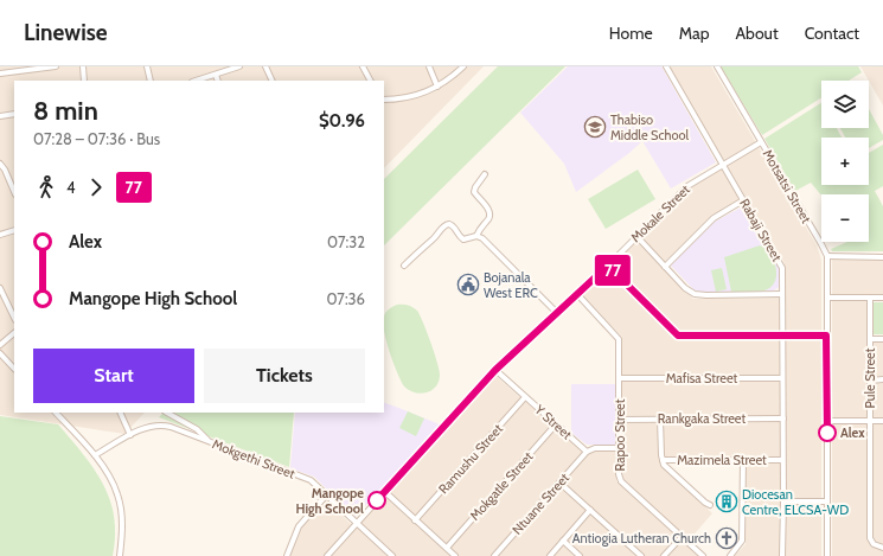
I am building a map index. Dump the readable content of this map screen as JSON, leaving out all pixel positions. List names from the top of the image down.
{
  "streets": {
    "street": [
      "Motsatsi Street",
      "Mokale Street",
      "Rabaji Street",
      "Mafisa Street",
      "Pule Street",
      "Rankgaka Street",
      "Y Street",
      "Rapoo Street",
      "Mokgethi Street",
      "Ramushu Street",
      "Mazimela Street",
      "Mokgatle Street",
      "Ntuane Street"
    ]
  },
  "crossings": [
    ["Motsatsi Street", "Mokale Street"],
    ["Motsatsi Street", "Rabaji Street"],
    ["Mokale Street", "Rabaji Street"],
    ["Mokale Street", "Y Street"],
    ["Mokale Street", "Rapoo Street"],
    ["Mokale Street", "Mokgethi Street"],
    ["Rabaji Street", "Mafisa Street"],
    ["Rabaji Street", "Rankgaka Street"],
    ["Rabaji Street", "Mazimela Street"],
    ["Mafisa Street", "Rapoo Street"],
    ["Rankgaka Street", "Rapoo Street"],
    ["Y Street", "Ramushu Street"],
    ["Y Street", "Mokgatle Street"],
    ["Y Street", "Ntuane Street"]
  ],
  "places": {
    "school or university": ["Thabiso Middle School"],
    "public building": ["Bojanala West ERC"],
    "other": ["Alex", "Mangope High School"],
    "building": ["Diocesan Centre, ELCSA-WD"],
    "church": ["Antiogia Lutheran Church"]
  },
  "lines": ["bus line 77"],
  "page": {
    "header": "Linewise",
    "nav": [
      "Home",
      "Map",
      "About",
      "Contact"
    ],
    "on_map": "77",
    "map_buttons": ["+", "−"],
    "heading": ["8 min", "07:28 – 07:36 · Bus", "$0.96"],
    "legs": ["4", "77"],
    "list": [
      {
        "name": "Alex",
        "value": "07:32"
      },
      {
        "name": "Mangope High School",
        "value": "07:36"
      }
    ],
    "buttons": ["Start", "Tickets"]
  }
}
